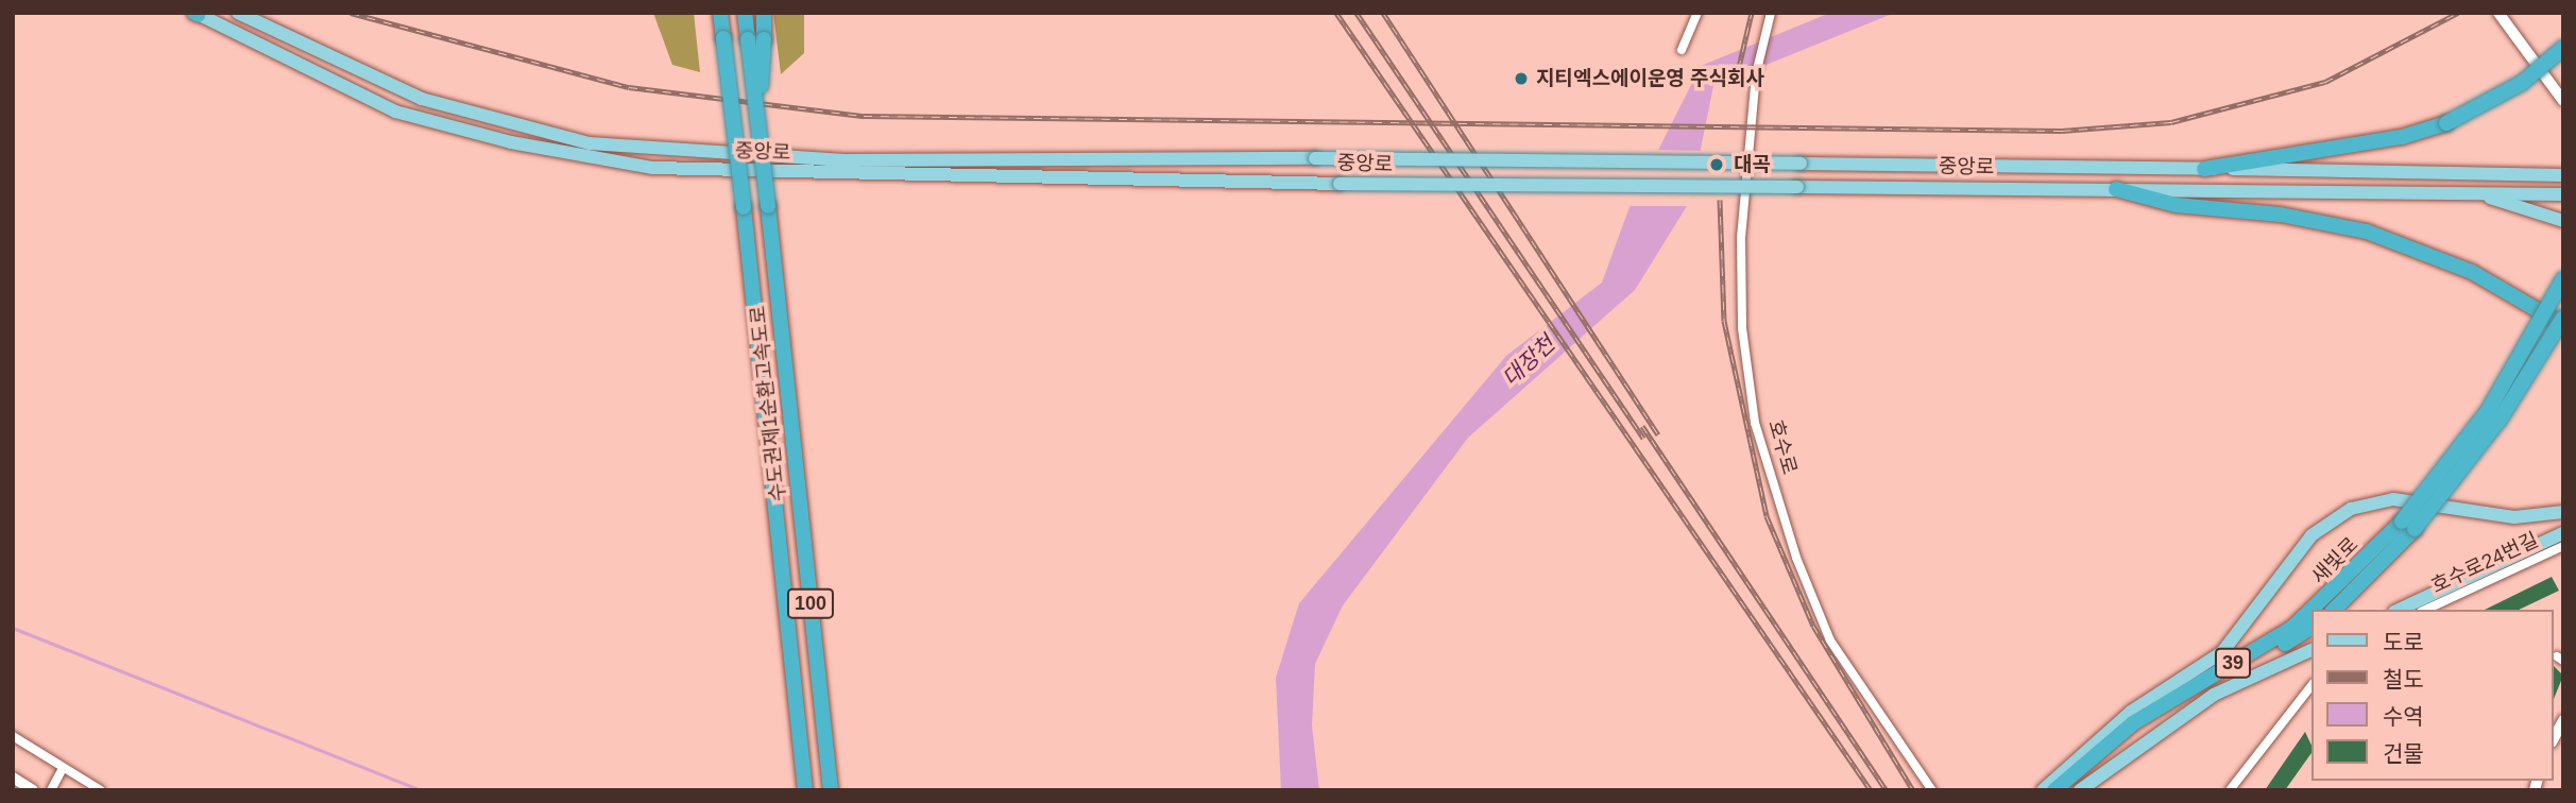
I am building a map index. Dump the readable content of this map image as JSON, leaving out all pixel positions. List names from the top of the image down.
{
  "streets": {
    "highway": [
      "수도권제1순환고속도로",
      "새빛로",
      "100",
      "39"
    ],
    "main road": ["중앙로"],
    "street": ["호수로", "호수로24번길"]
  },
  "water": ["대장천"],
  "places": ["지티엑스에이운영 주식회사", "대곡"],
  "legend": [
    "도로",
    "철도",
    "수역",
    "건물"
  ]
}
